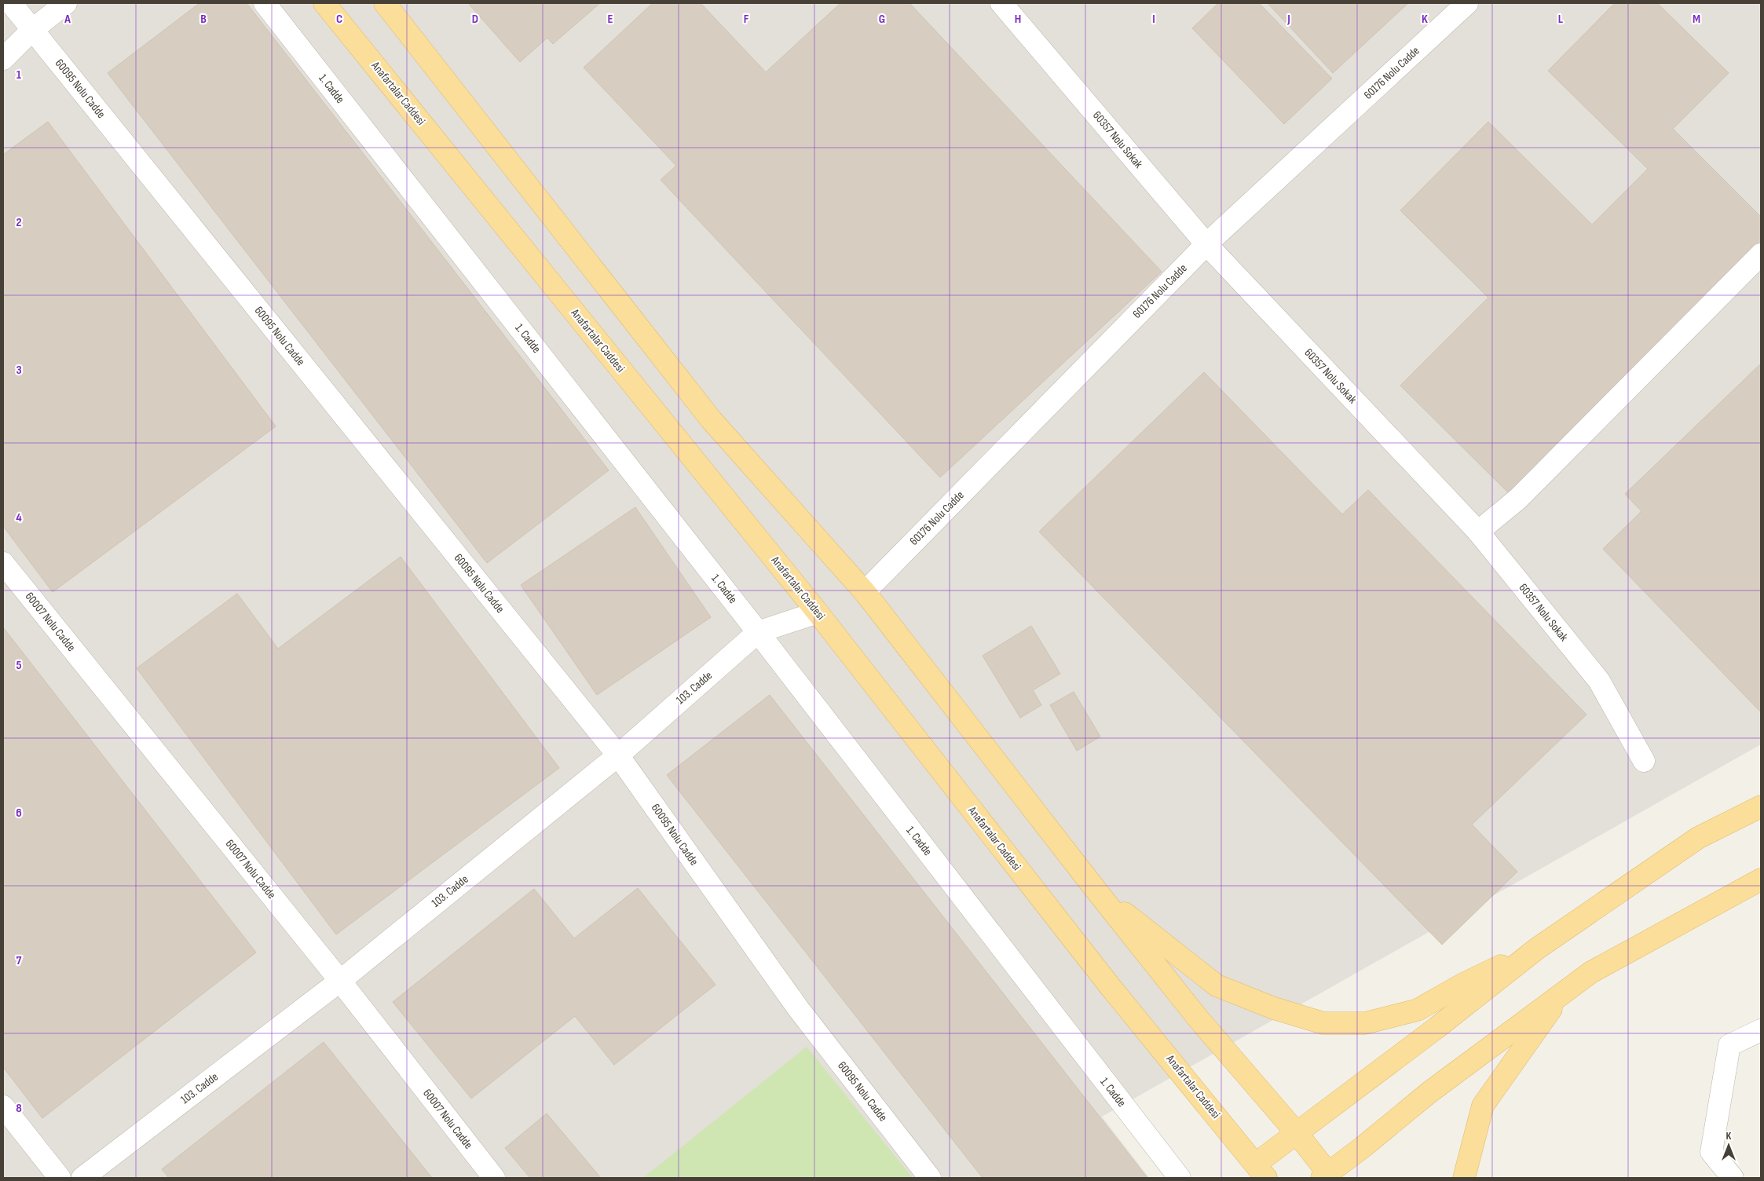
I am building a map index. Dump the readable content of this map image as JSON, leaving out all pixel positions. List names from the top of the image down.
{
  "streets": {
    "main road": ["Anafartalar Caddesi"],
    "street": [
      "60176 Nolu Cadde",
      "60095 Nolu Cadde",
      "1. Cadde",
      "60357 Nolu Sokak",
      "60007 Nolu Cadde",
      "103. Cadde"
    ]
  },
  "crossings": [
    ["60176 Nolu Cadde", "60357 Nolu Sokak"],
    ["60095 Nolu Cadde", "103. Cadde"],
    ["1. Cadde", "103. Cadde"],
    ["Anafartalar Caddesi", "103. Cadde"],
    ["60007 Nolu Cadde", "103. Cadde"]
  ],
  "north": "top",
  "grid": {
    "columns": [
      "A",
      "B",
      "C",
      "D",
      "E",
      "F",
      "G",
      "H",
      "I",
      "J",
      "K",
      "L",
      "M"
    ],
    "rows": [
      "1",
      "2",
      "3",
      "4",
      "5",
      "6",
      "7",
      "8"
    ]
  }
}
